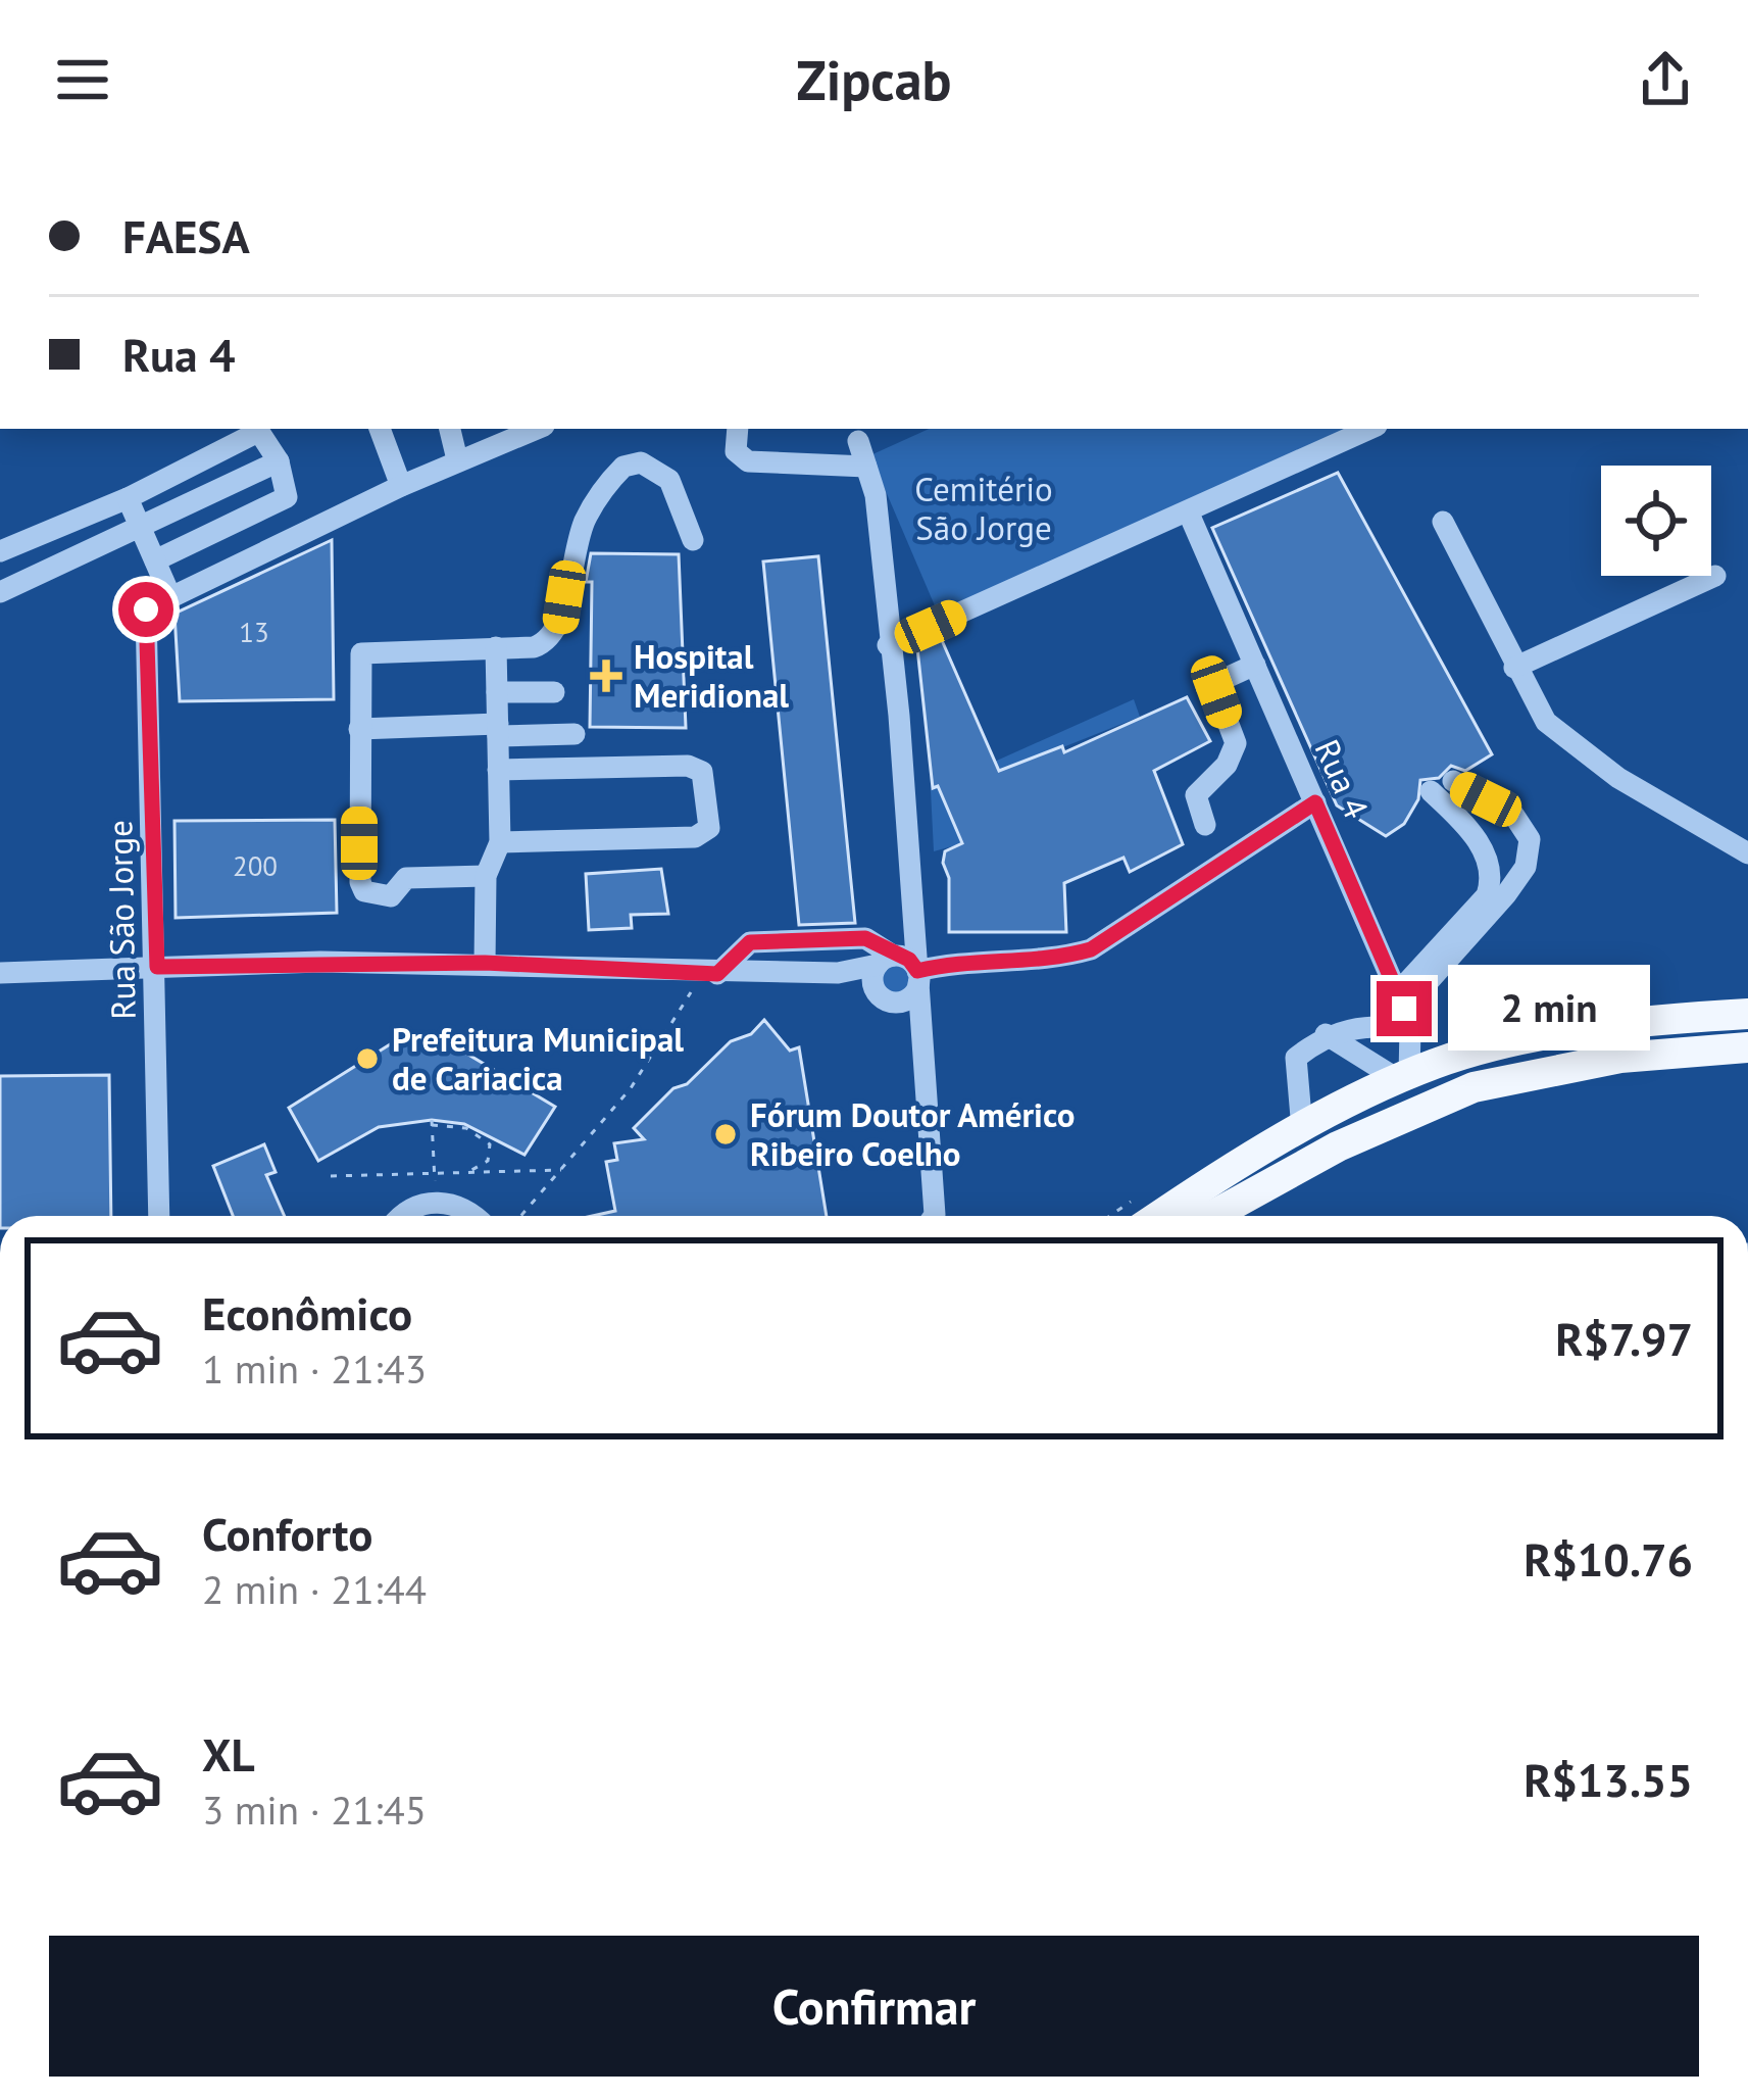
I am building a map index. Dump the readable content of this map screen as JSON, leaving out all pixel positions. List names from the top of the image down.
{
  "streets": {
    "street": ["Rua 4", "Rua São Jorge"]
  },
  "parks": ["Cemitério São Jorge"],
  "places": {
    "health": ["Hospital Meridional"],
    "other": ["Prefeitura Municipal de Cariacica", "Fórum Doutor Américo Ribeiro Coelho"]
  },
  "house_numbers": ["13", "200"],
  "page": {
    "header": "Zipcab",
    "banner": ["FAESA", "Rua 4"],
    "bubble": "2 min",
    "list": [
      {
        "name": "Econômico",
        "note": "1 min · 21:43",
        "value": "R$7.97"
      },
      {
        "name": "Conforto",
        "note": "2 min · 21:44",
        "value": "R$10.76"
      },
      {
        "name": "XL",
        "note": "3 min · 21:45",
        "value": "R$13.55"
      }
    ],
    "buttons": "Confirmar"
  }
}
